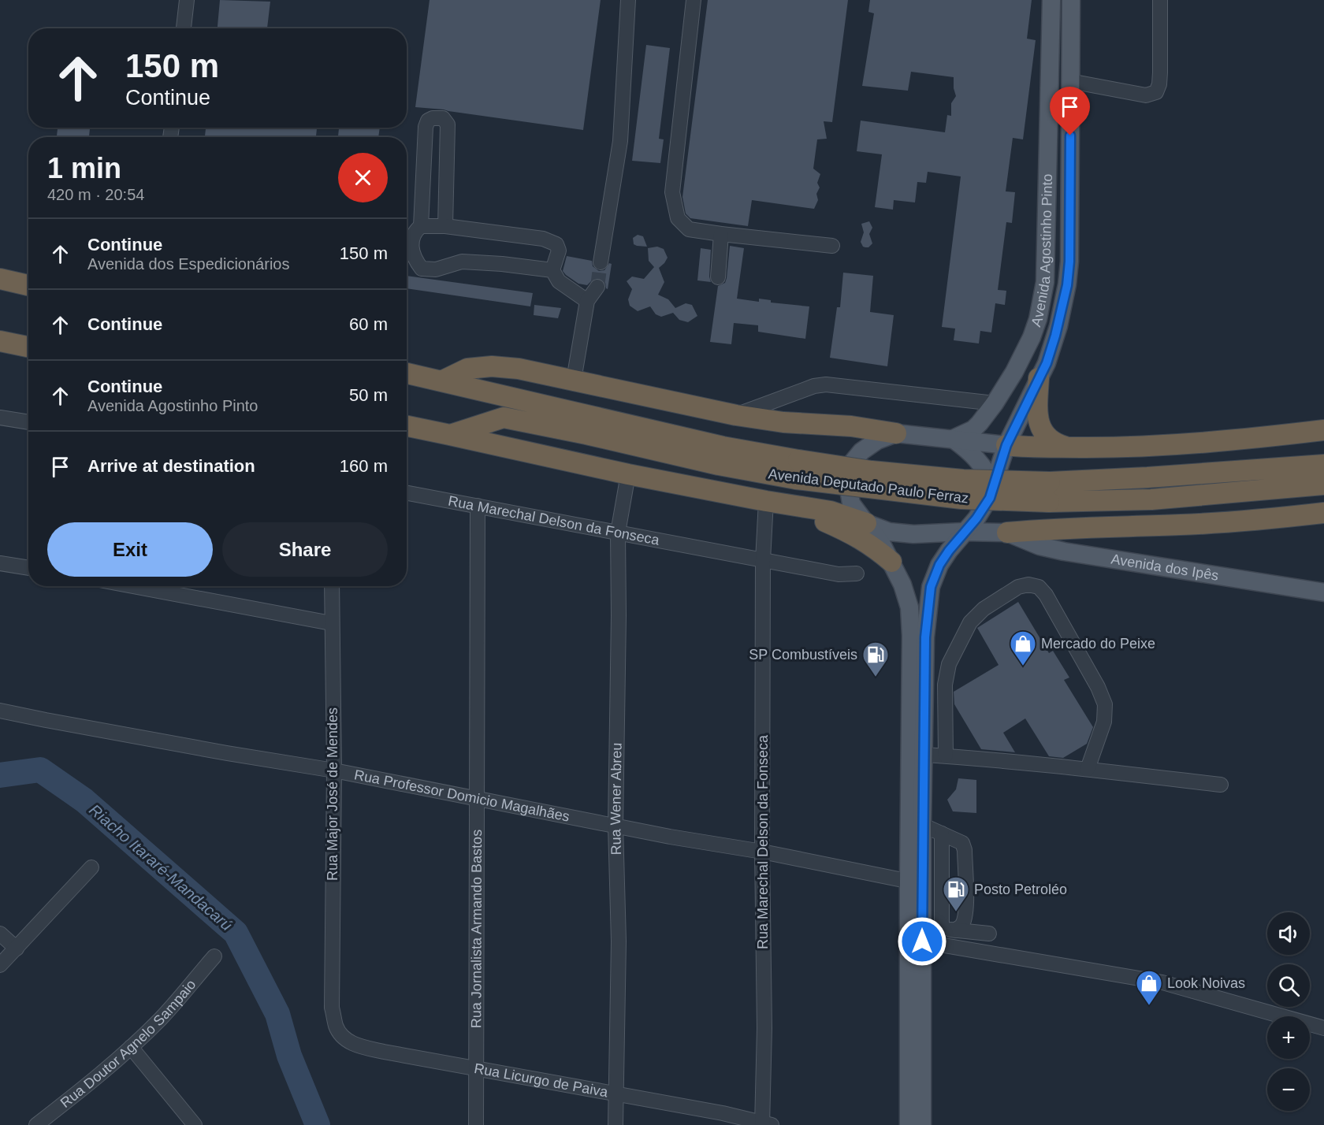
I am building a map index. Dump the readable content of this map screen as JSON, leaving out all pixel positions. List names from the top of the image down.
{
  "streets": {
    "highway": ["Avenida Deputado Paulo Ferraz"],
    "main road": ["Avenida Agostinho Pinto", "Avenida dos Ipês"],
    "street": [
      "Rua Marechal Delson da Fonseca",
      "Rua Major José de Mendes",
      "Rua Professor Domicio Magalhães",
      "Rua Wener Abreu",
      "Rua Jornalista Armando Bastos",
      "Rua Doutor Agnelo Sampaio",
      "Rua Licurgo de Paiva"
    ]
  },
  "crossings": [
    ["Rua Marechal Delson da Fonseca", "Rua Professor Domicio Magalhães"],
    ["Rua Marechal Delson da Fonseca", "Rua Wener Abreu"],
    ["Rua Marechal Delson da Fonseca", "Rua Jornalista Armando Bastos"],
    ["Rua Marechal Delson da Fonseca", "Rua Licurgo de Paiva"],
    ["Rua Major José de Mendes", "Rua Professor Domicio Magalhães"],
    ["Rua Major José de Mendes", "Rua Licurgo de Paiva"],
    ["Rua Professor Domicio Magalhães", "Rua Wener Abreu"],
    ["Rua Professor Domicio Magalhães", "Rua Jornalista Armando Bastos"],
    ["Rua Wener Abreu", "Rua Licurgo de Paiva"],
    ["Rua Jornalista Armando Bastos", "Rua Licurgo de Paiva"]
  ],
  "water": ["Riacho Itararé-Mandacarú"],
  "places": {
    "shop": ["Mercado do Peixe", "Look Noivas"],
    "fuel station": ["SP Combustíveis", "Posto Petroléo"]
  },
  "page": {
    "turn": ["150 m", "Continue"],
    "heading": ["1 min", "420 m · 20:54"],
    "list": [
      {
        "name": "Continue",
        "note": "Avenida dos Espedicionários",
        "value": "150 m"
      },
      {
        "name": "Continue",
        "value": "60 m"
      },
      {
        "name": "Continue",
        "note": "Avenida Agostinho Pinto",
        "value": "50 m"
      },
      {
        "name": "Arrive at destination",
        "value": "160 m"
      }
    ],
    "buttons": ["Exit", "Share"],
    "map_buttons": ["+", "−"]
  }
}
